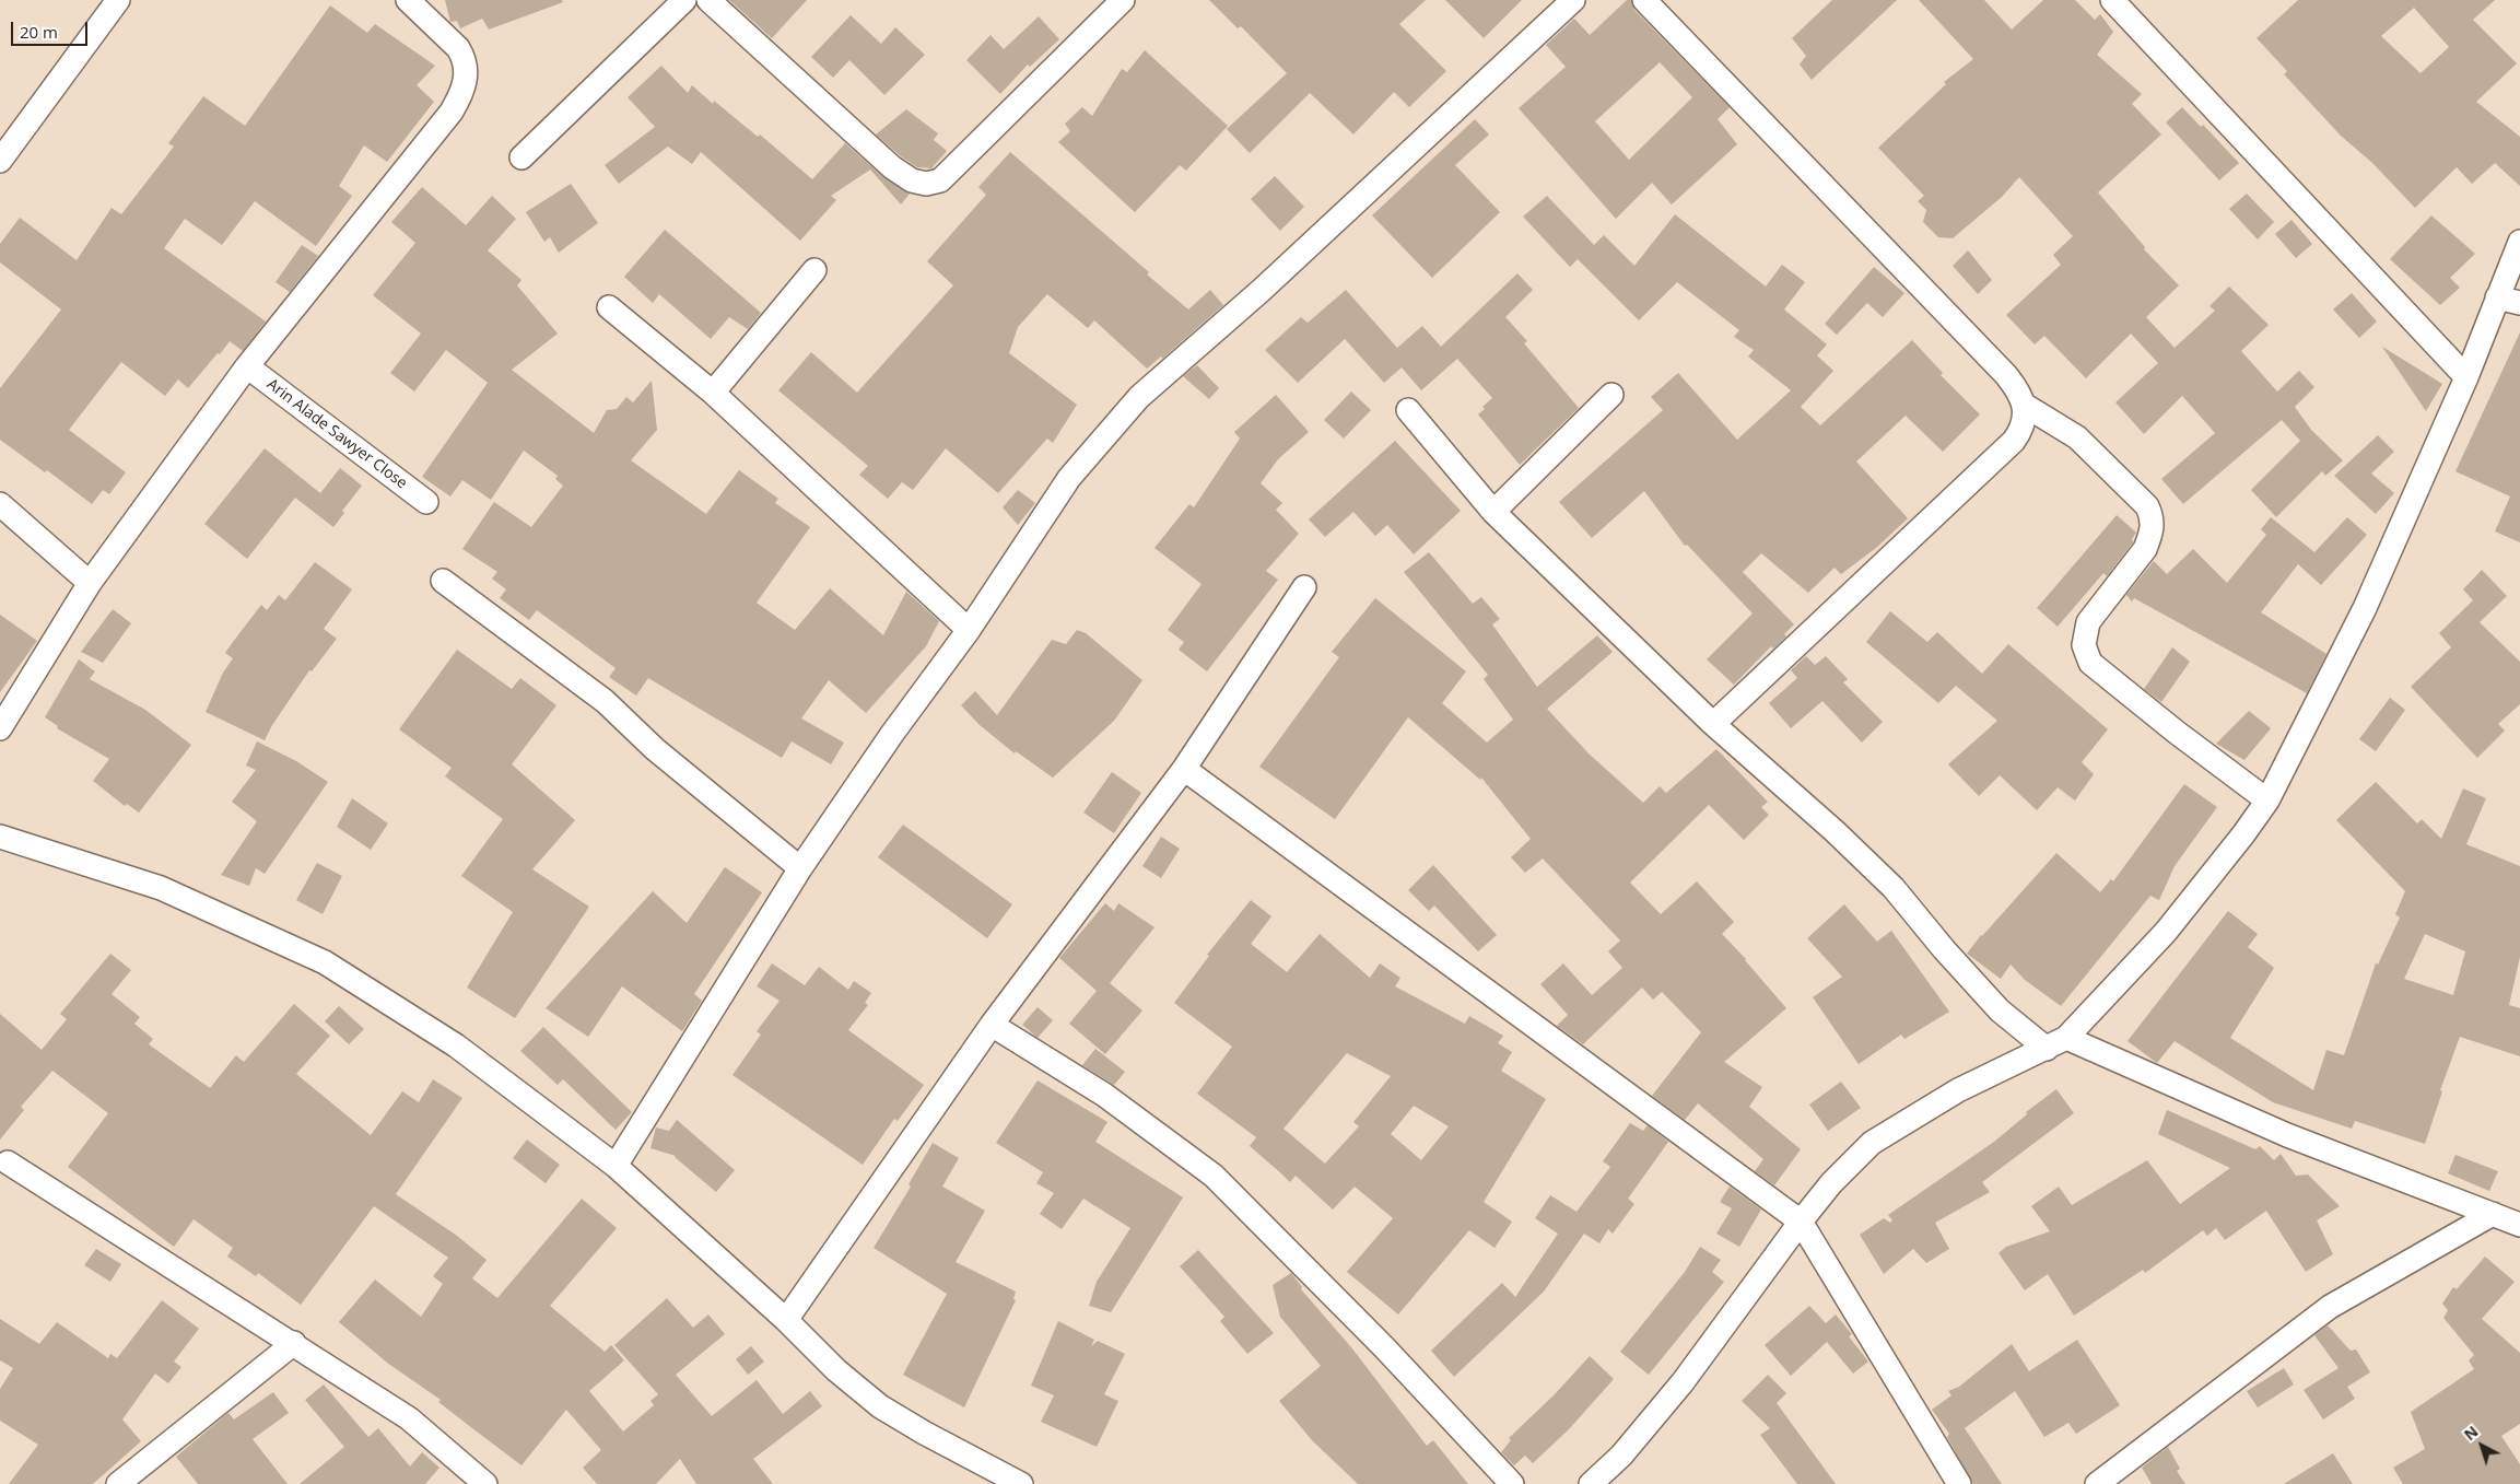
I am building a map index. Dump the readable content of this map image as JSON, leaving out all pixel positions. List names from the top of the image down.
{
  "streets": {
    "street": ["Arin Alade Sawyer Close"]
  },
  "scale_bar": "20 m",
  "north": "top left"
}
